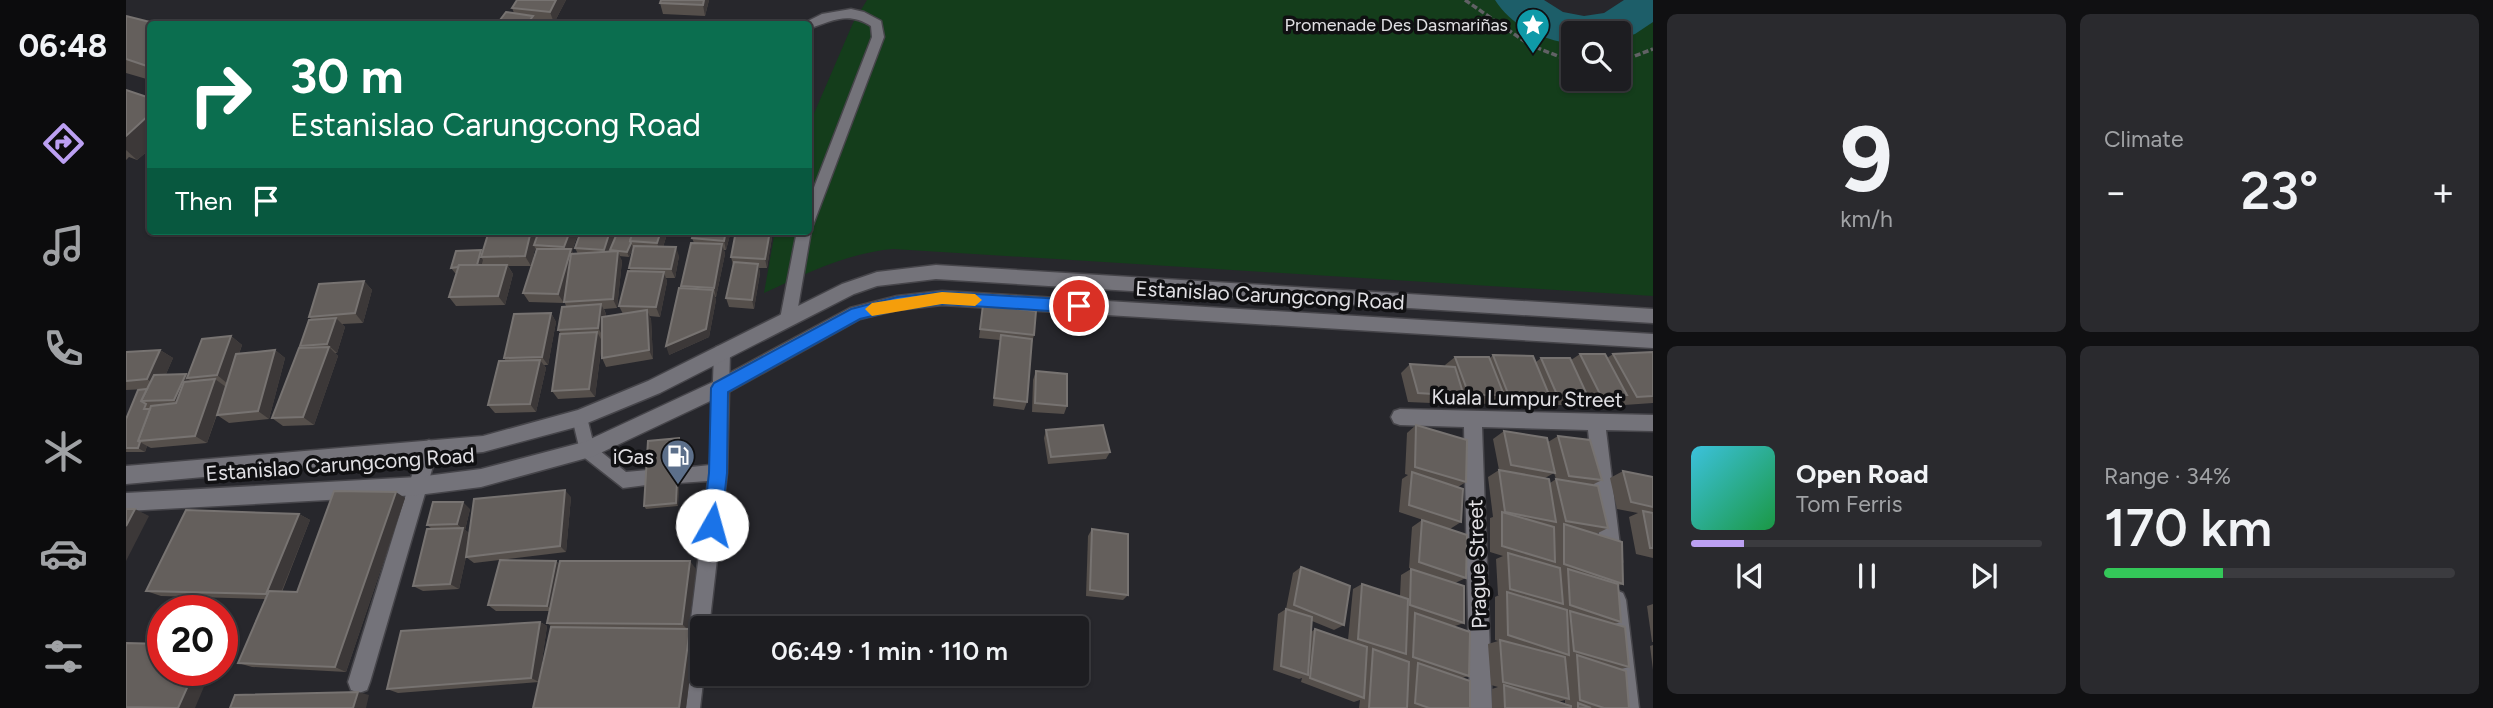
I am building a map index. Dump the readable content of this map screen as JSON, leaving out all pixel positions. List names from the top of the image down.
{
  "streets": {
    "street": ["Estanislao Carungcong Road", "Kuala Lumpur Street", "Prague Street"]
  },
  "crossings": [
    ["Kuala Lumpur Street", "Prague Street"]
  ],
  "places": {
    "place": ["Promenade Des Dasmariñas"],
    "fuel station": ["iGas"]
  },
  "page": {
    "tabs": "06:48",
    "tile": [
      ["9", "km/h"],
      "Climate",
      ["Range · 34%", "170 km"]
    ],
    "turn": ["30 m", "Estanislao Carungcong Road"],
    "heat": ["−", "23°", "+"],
    "then": "Then",
    "song": ["Open Road", "Tom Ferris"],
    "limit": "20",
    "trip": "06:49 · 1 min · 110 m"
  }
}
